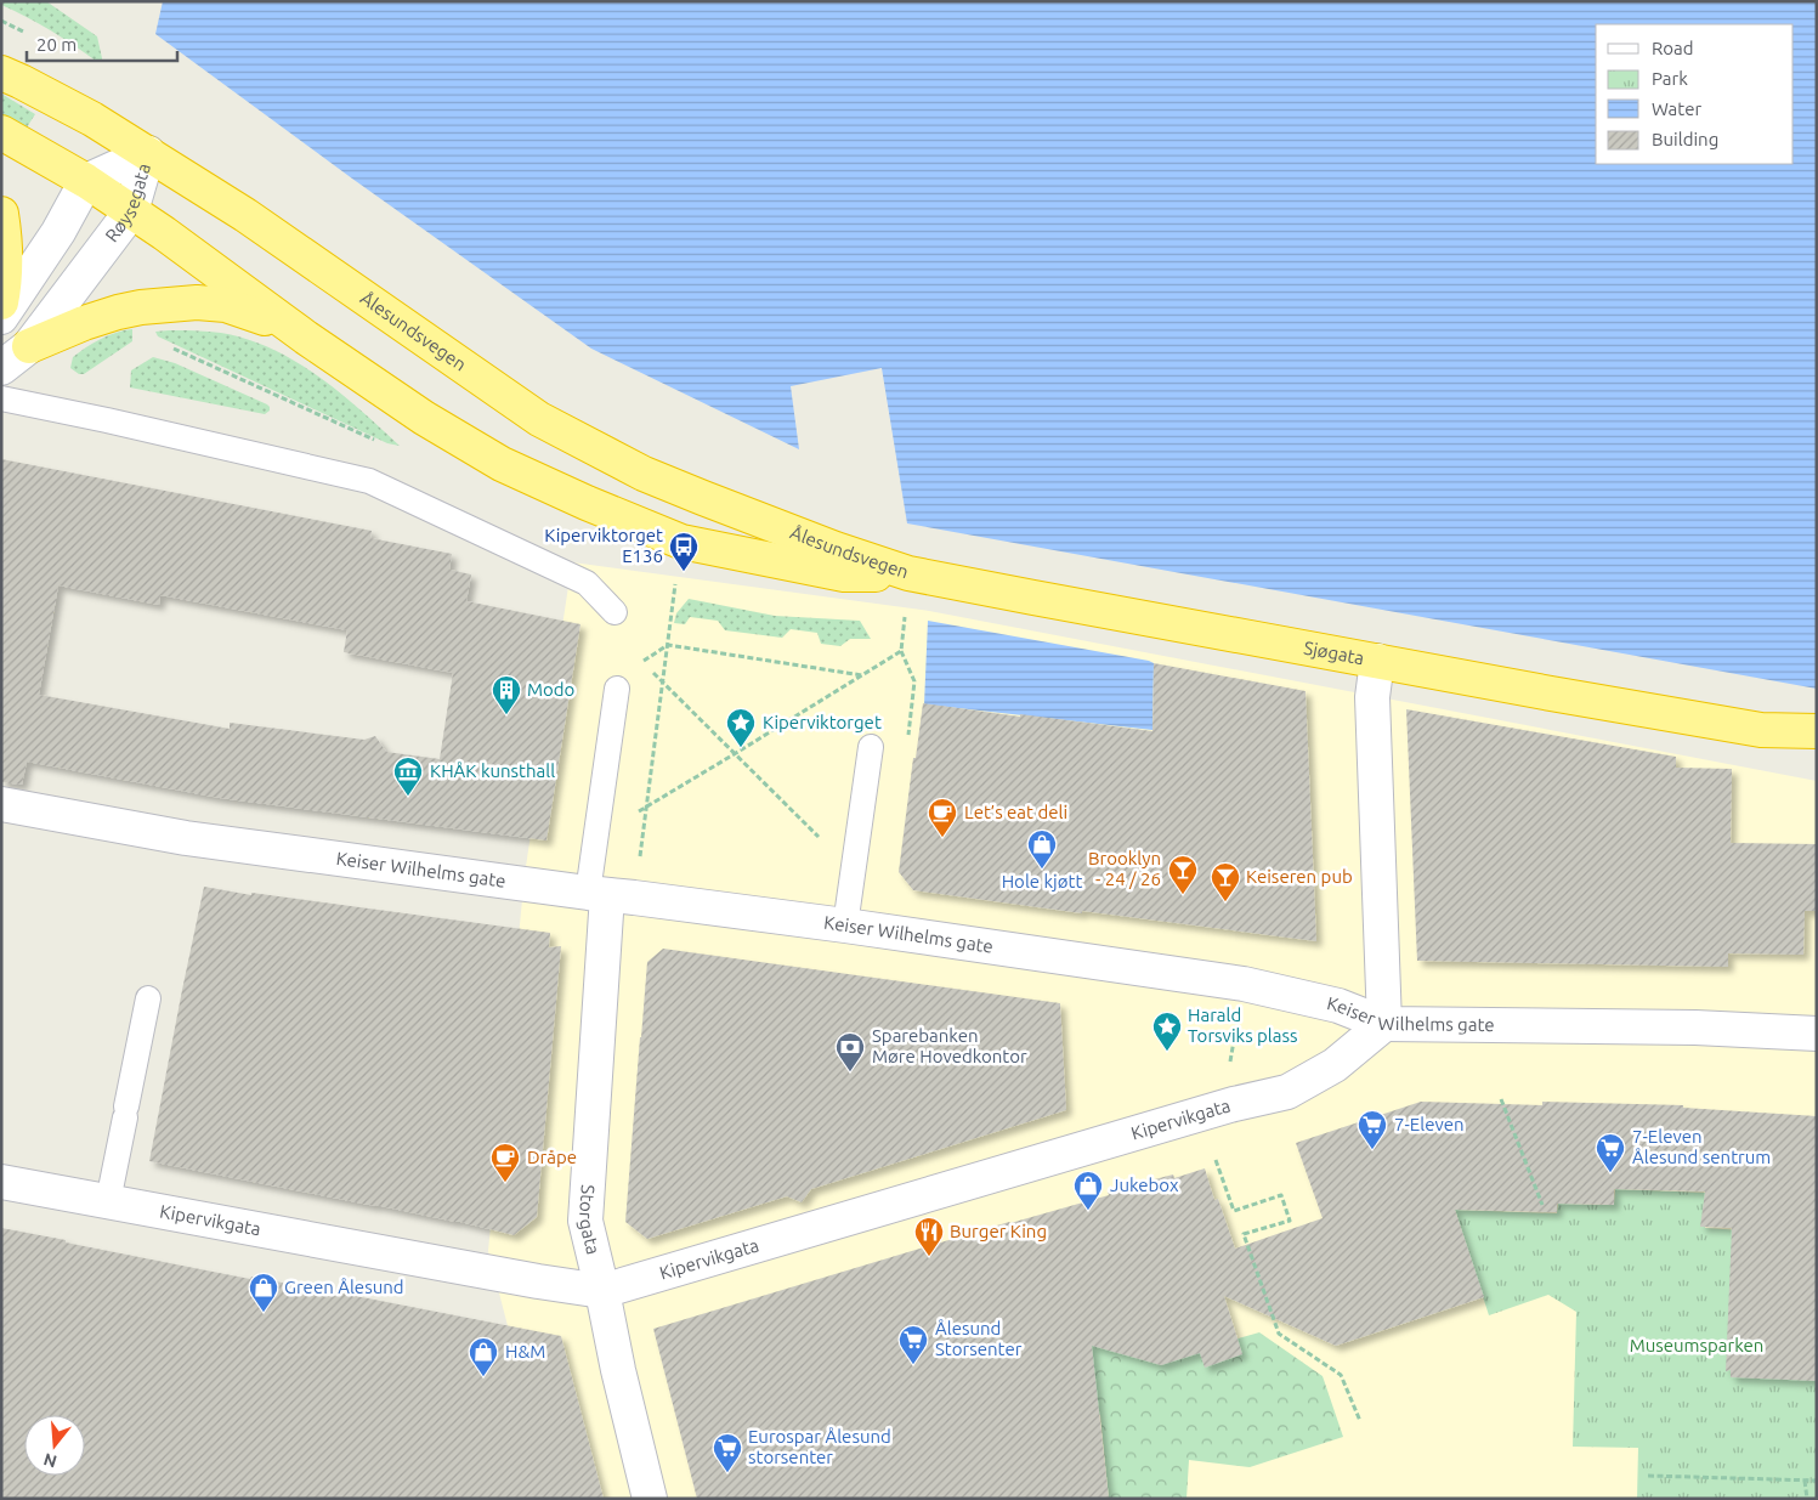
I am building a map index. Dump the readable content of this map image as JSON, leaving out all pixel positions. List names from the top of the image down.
{
  "streets": {
    "highway": ["Ålesundsvegen", "Sjøgata"],
    "street": [
      "Røysegata",
      "Keiser Wilhelms gate",
      "Kipervikgata",
      "Storgata"
    ]
  },
  "crossings": [
    ["Røysegata", "Ålesundsvegen"],
    ["Ålesundsvegen", "Sjøgata"],
    ["Keiser Wilhelms gate", "Kipervikgata"],
    ["Keiser Wilhelms gate", "Storgata"],
    ["Kipervikgata", "Storgata"]
  ],
  "parks": ["Museumsparken"],
  "places": {
    "bus stop": ["Kiperviktorget E136"],
    "building": ["Modo"],
    "place": ["Kiperviktorget", "Harald Torsviks plass"],
    "museum": ["KHÅK kunsthall"],
    "cafe": ["Let’s eat deli", "Dråpe"],
    "shop": [
      "Hole kjøtt",
      "Jukebox",
      "Green Ålesund",
      "H&M"
    ],
    "bar": ["Brooklyn - 24 / 26", "Keiseren pub"],
    "bank": ["Sparebanken Møre Hovedkontor"],
    "supermarket": [
      "7-Eleven",
      "7-Eleven Ålesund sentrum",
      "Ålesund Storsenter",
      "Eurospar Ålesund storsenter"
    ],
    "restaurant": ["Burger King"]
  },
  "legend": [
    "Road",
    "Park",
    "Water",
    "Building"
  ],
  "scale_bar": "20 m",
  "north": "bottom"
}
